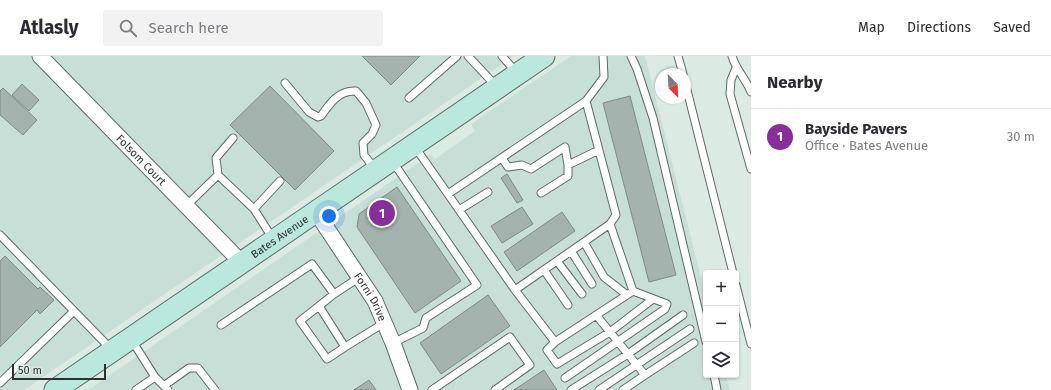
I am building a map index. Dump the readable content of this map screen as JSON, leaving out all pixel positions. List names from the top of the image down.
{
  "streets": {
    "street": ["Folsom Court", "Bates Avenue", "Forni Drive"]
  },
  "crossings": [
    ["Folsom Court", "Bates Avenue"],
    ["Bates Avenue", "Forni Drive"]
  ],
  "scale_bar": "50 m",
  "north": "bottom right",
  "page": {
    "header": "Atlasly",
    "search": "Search here",
    "nav": ["Map", "Directions", "Saved"],
    "heading": "Nearby",
    "list": [
      {
        "mark": "1",
        "name": "Bayside Pavers",
        "note": "Office · Bates Avenue",
        "value": "30 m"
      }
    ],
    "pins": "1",
    "map_buttons": ["+", "−"],
    "scale": "50 m"
  }
}
